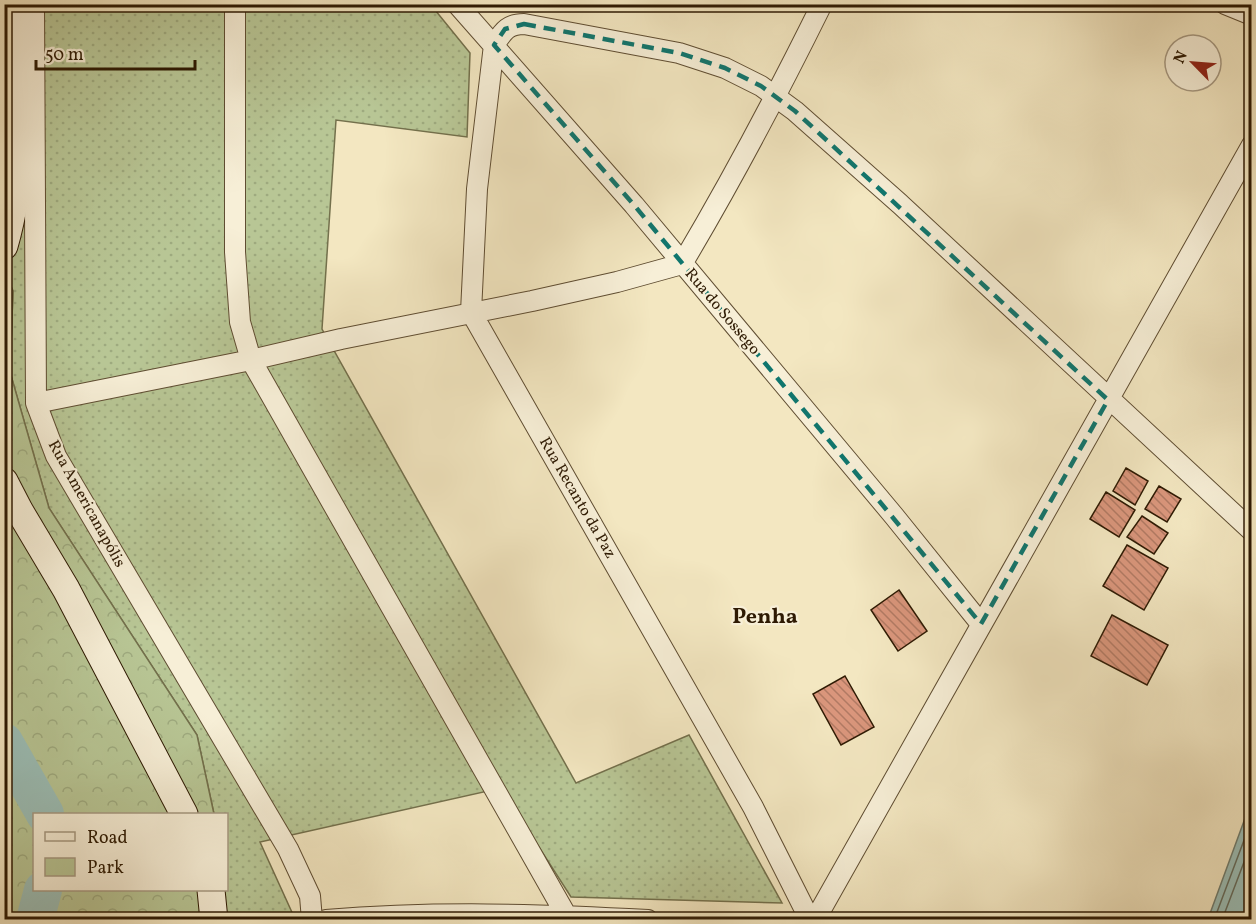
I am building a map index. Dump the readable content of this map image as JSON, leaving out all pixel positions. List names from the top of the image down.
{
  "streets": {
    "street": ["Rua do Sossego", "Rua Recanto da Paz", "Rua Americanapólis"]
  },
  "districts": ["Penha"],
  "legend": ["Road", "Park"],
  "scale_bar": "50 m",
  "north": "top left"
}
